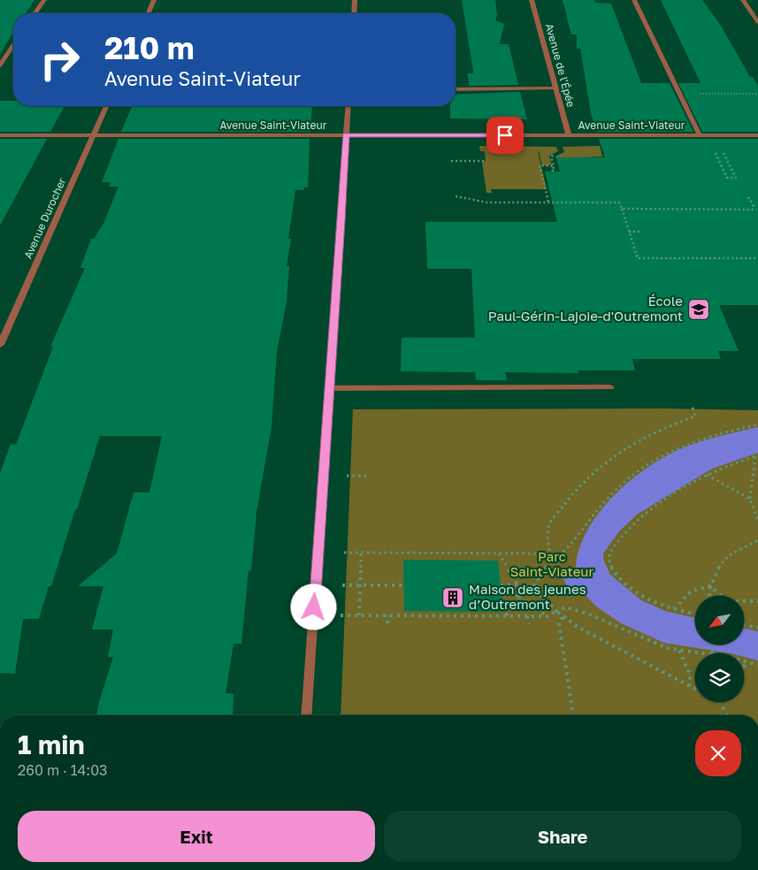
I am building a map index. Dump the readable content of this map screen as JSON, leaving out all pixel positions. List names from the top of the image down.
{
  "streets": {
    "street": ["Avenue de l'Épée", "Avenue Saint-Viateur", "Avenue Durocher"]
  },
  "crossings": [
    ["Avenue de l'Épée", "Avenue Saint-Viateur"],
    ["Avenue Saint-Viateur", "Avenue Durocher"]
  ],
  "parks": ["Parc Saint-Viateur"],
  "places": {
    "school or university": ["École Paul-Gérin-Lajoie-d'Outremont"],
    "building": ["Maison des jeunes d’Outremont"]
  },
  "north": "bottom left",
  "page": {
    "turn": ["210 m", "Avenue Saint-Viateur"],
    "heading": ["1 min", "260 m · 14:03"],
    "buttons": ["Exit", "Share"]
  }
}
